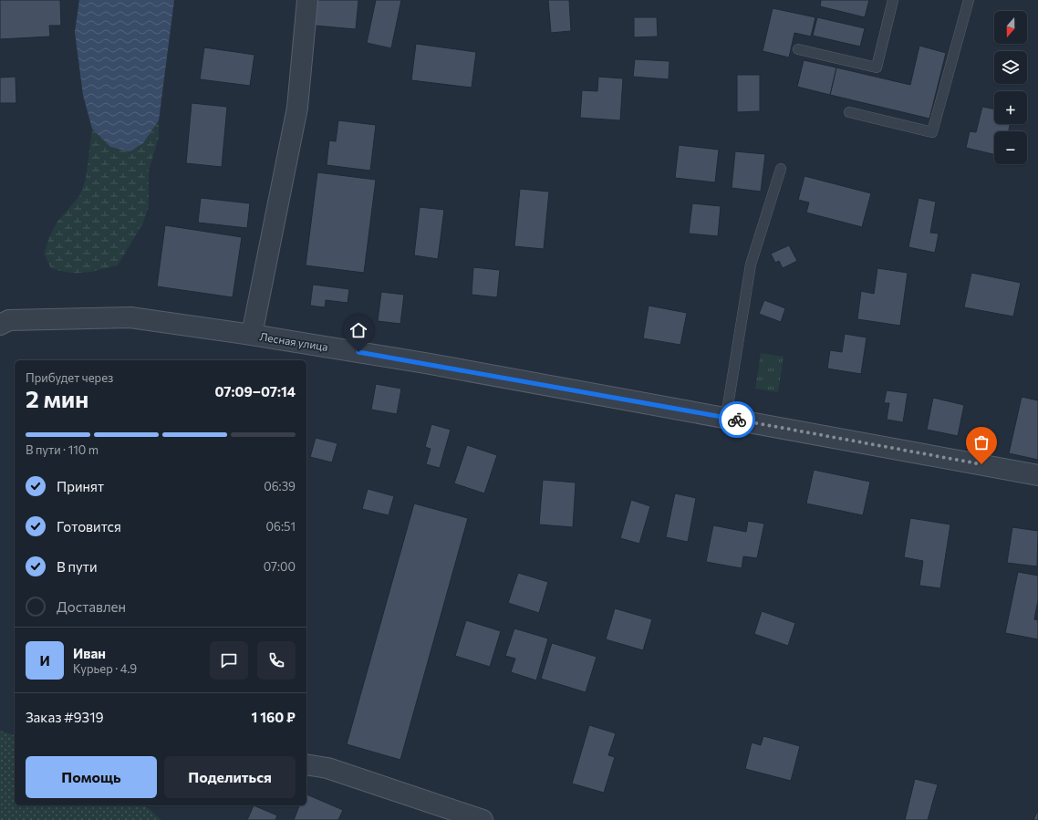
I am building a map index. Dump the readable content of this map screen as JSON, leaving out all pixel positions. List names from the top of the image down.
{
  "streets": {
    "street": ["Лесная улица"]
  },
  "north": "bottom",
  "page": {
    "map_buttons": ["+", "−"],
    "heading": ["2 мин", "Прибудет через", "07:09–07:14"],
    "panel": [
      "Иван",
      "Курьер · 4.9",
      "Заказ #9319",
      "1 160 ₽"
    ],
    "bar": "В пути · 110 m",
    "list": [
      ["Принят", "06:39"],
      ["Готовится", "06:51"],
      ["В пути", "07:00"],
      "Доставлен"
    ],
    "round": "И",
    "buttons": ["Помощь", "Поделиться"]
  }
}
